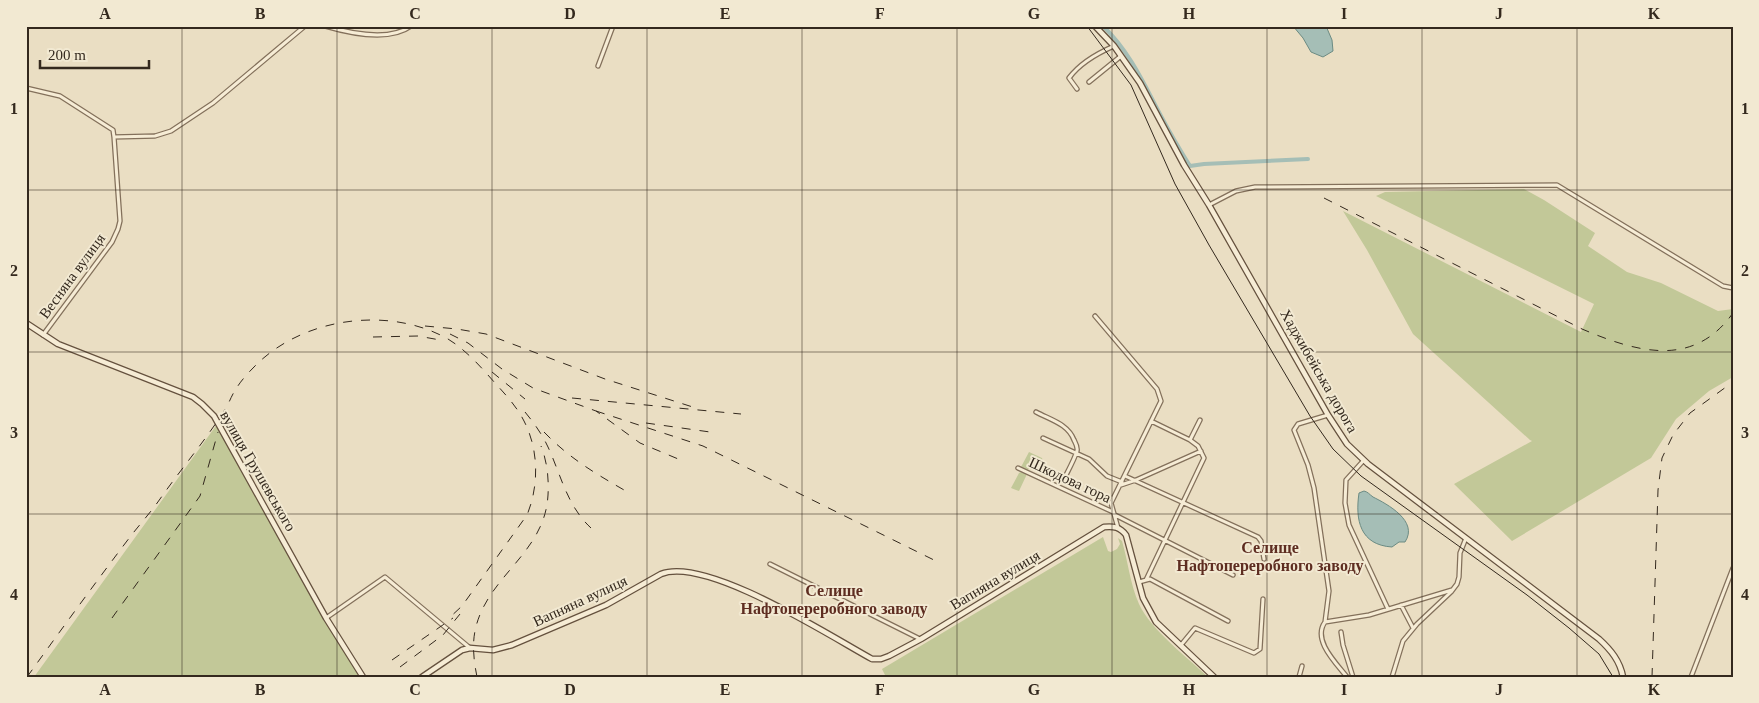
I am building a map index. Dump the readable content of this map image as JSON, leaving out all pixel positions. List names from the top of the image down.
{
  "streets": {
    "street": [
      "Весняна вулиця",
      "Хаджибейська дорога",
      "вулиця Грушевського",
      "Шкодова гора",
      "Вапняна вулиця"
    ]
  },
  "crossings": [
    ["Весняна вулиця", "вулиця Грушевського"]
  ],
  "districts": ["Селище Нафтопереробного заводу", "Селище Нафтопереробного заводу"],
  "scale_bar": "200 m",
  "grid": {
    "columns": [
      "A",
      "B",
      "C",
      "D",
      "E",
      "F",
      "G",
      "H",
      "I",
      "J",
      "K"
    ],
    "rows": [
      "1",
      "2",
      "3",
      "4"
    ]
  }
}
